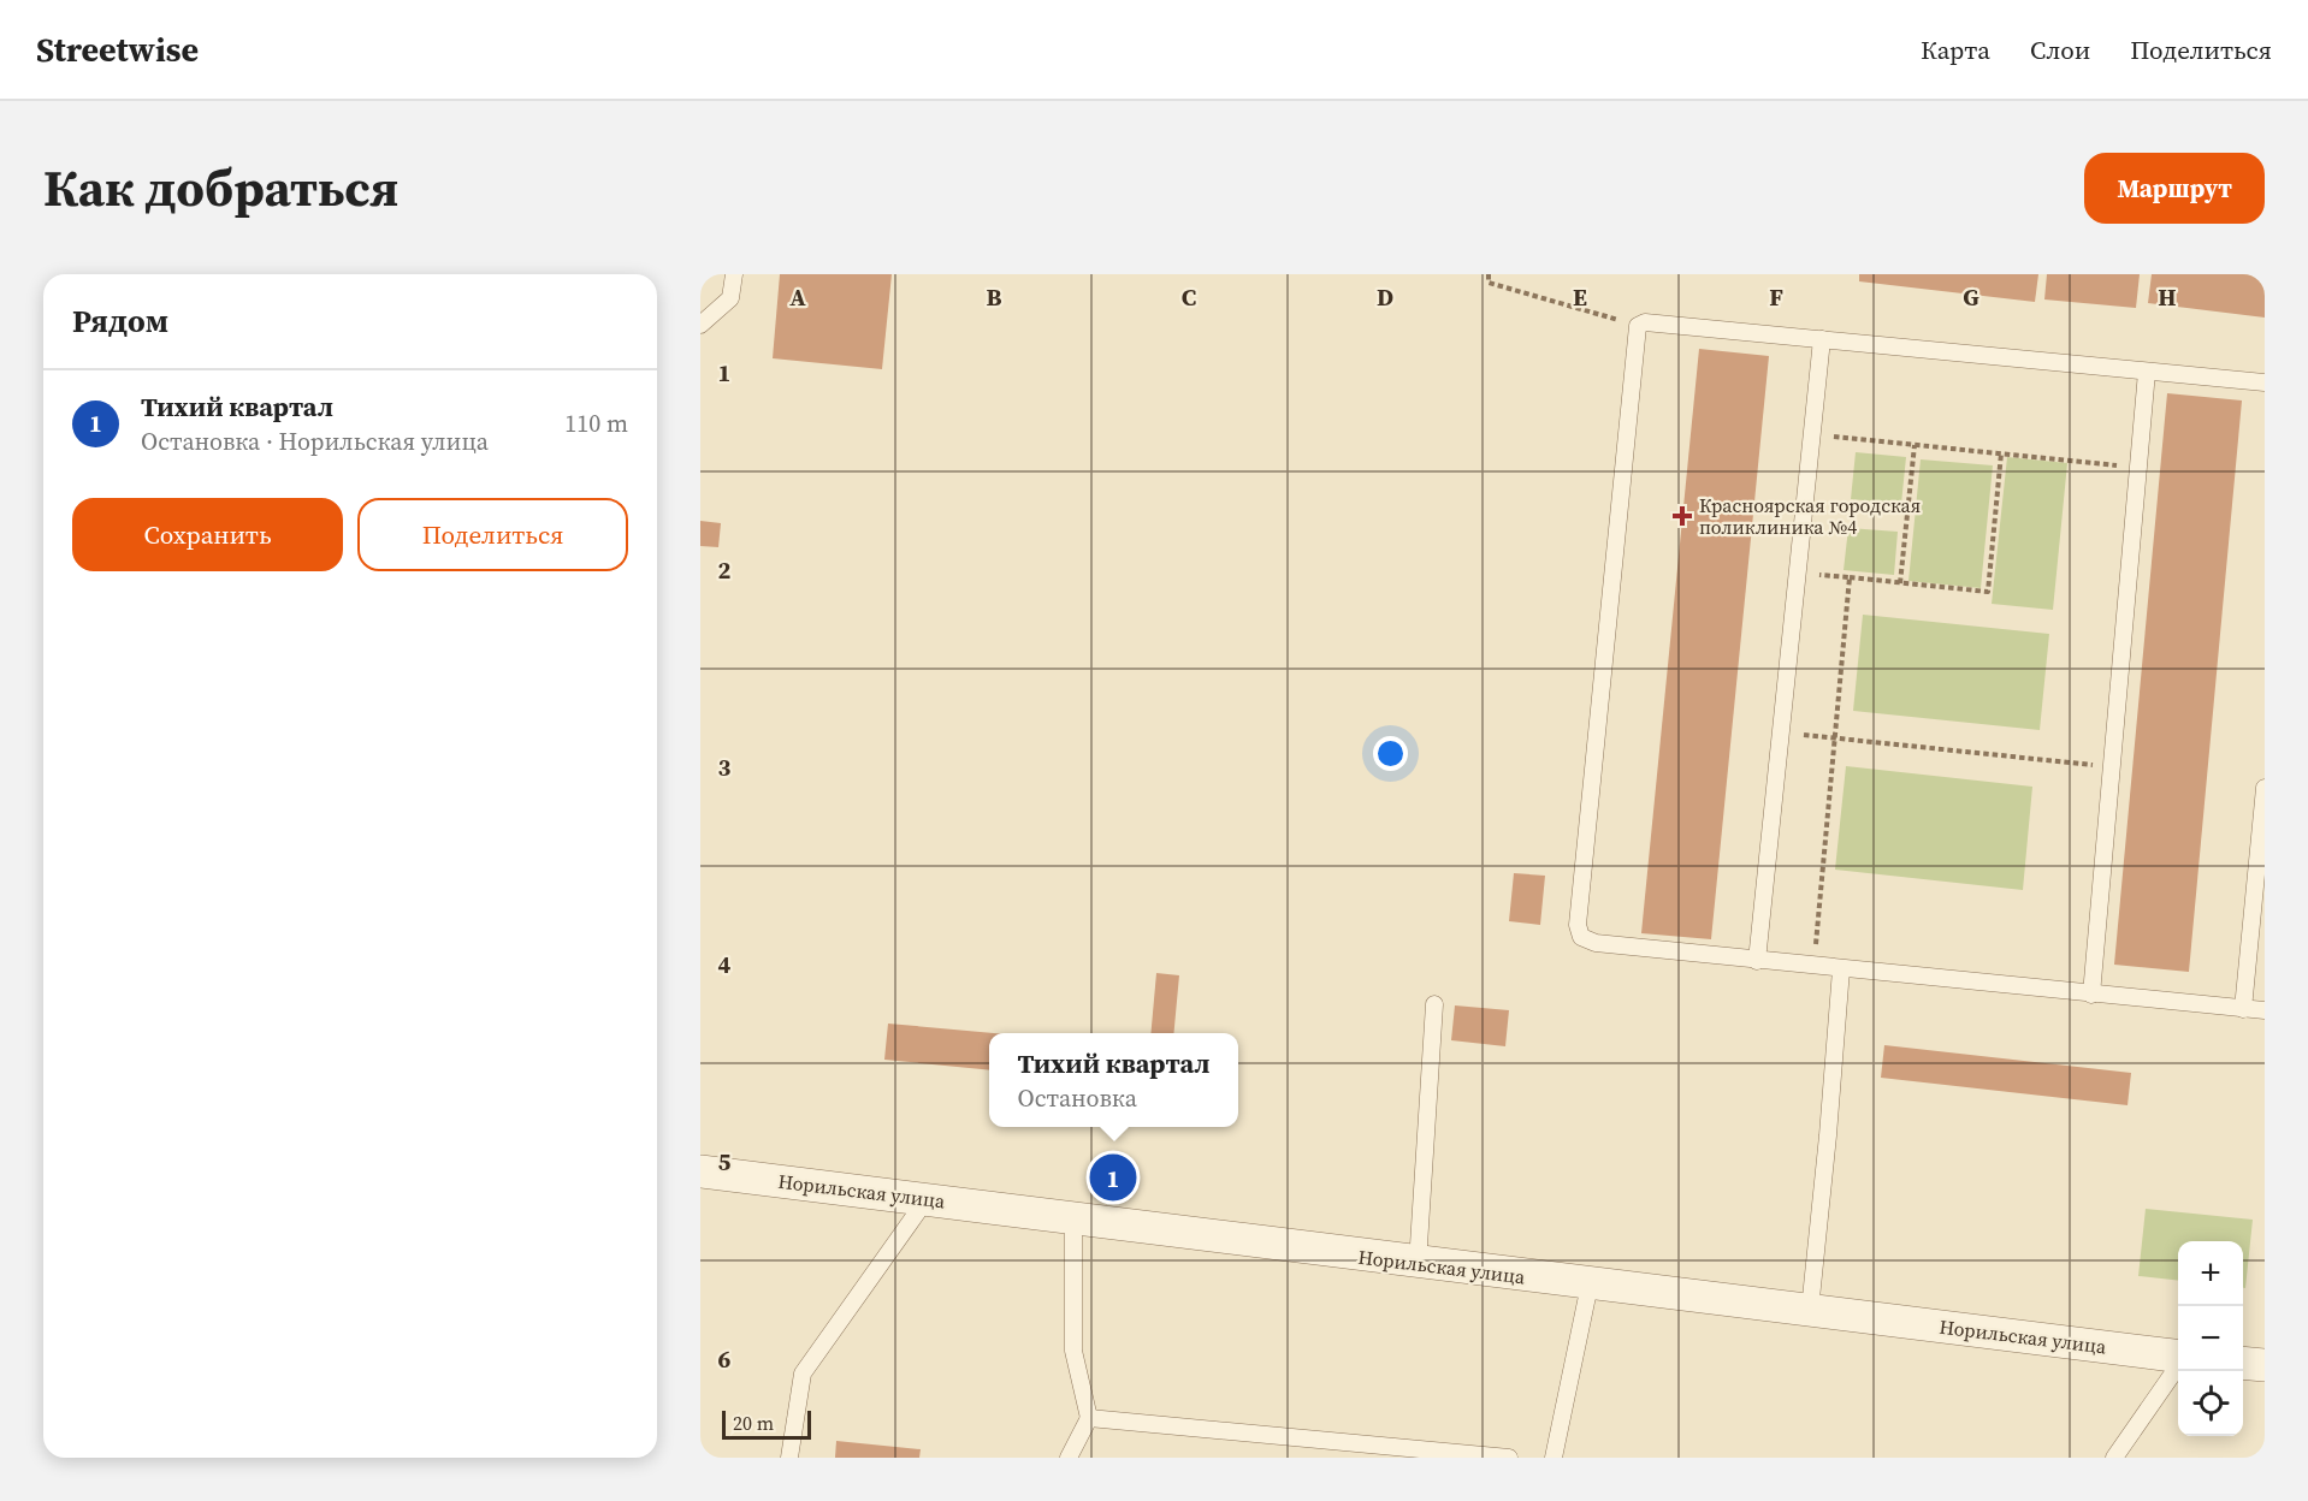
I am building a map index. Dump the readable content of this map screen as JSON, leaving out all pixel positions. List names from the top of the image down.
{
  "streets": {
    "street": ["Норильская улица"]
  },
  "places": {
    "health": ["Красноярская городская поликлиника №4"]
  },
  "scale_bar": "20 m",
  "page": {
    "header": "Streetwise",
    "nav": ["Карта", "Слои", "Поделиться"],
    "title": "Как добраться",
    "buttons": [
      "Маршрут",
      ["Сохранить", "Поделиться"]
    ],
    "heading": "Рядом",
    "list": [
      {
        "mark": "1",
        "name": "Тихий квартал",
        "note": "Остановка · Норильская улица",
        "value": "110 m"
      }
    ],
    "popup": ["Тихий квартал", "Остановка"],
    "pins": "1",
    "map_buttons": ["+", "−"],
    "scale": "20 m"
  },
  "grid": {
    "columns": [
      "A",
      "B",
      "C",
      "D",
      "E",
      "F",
      "G",
      "H"
    ],
    "rows": [
      "1",
      "2",
      "3",
      "4",
      "5",
      "6"
    ]
  }
}
